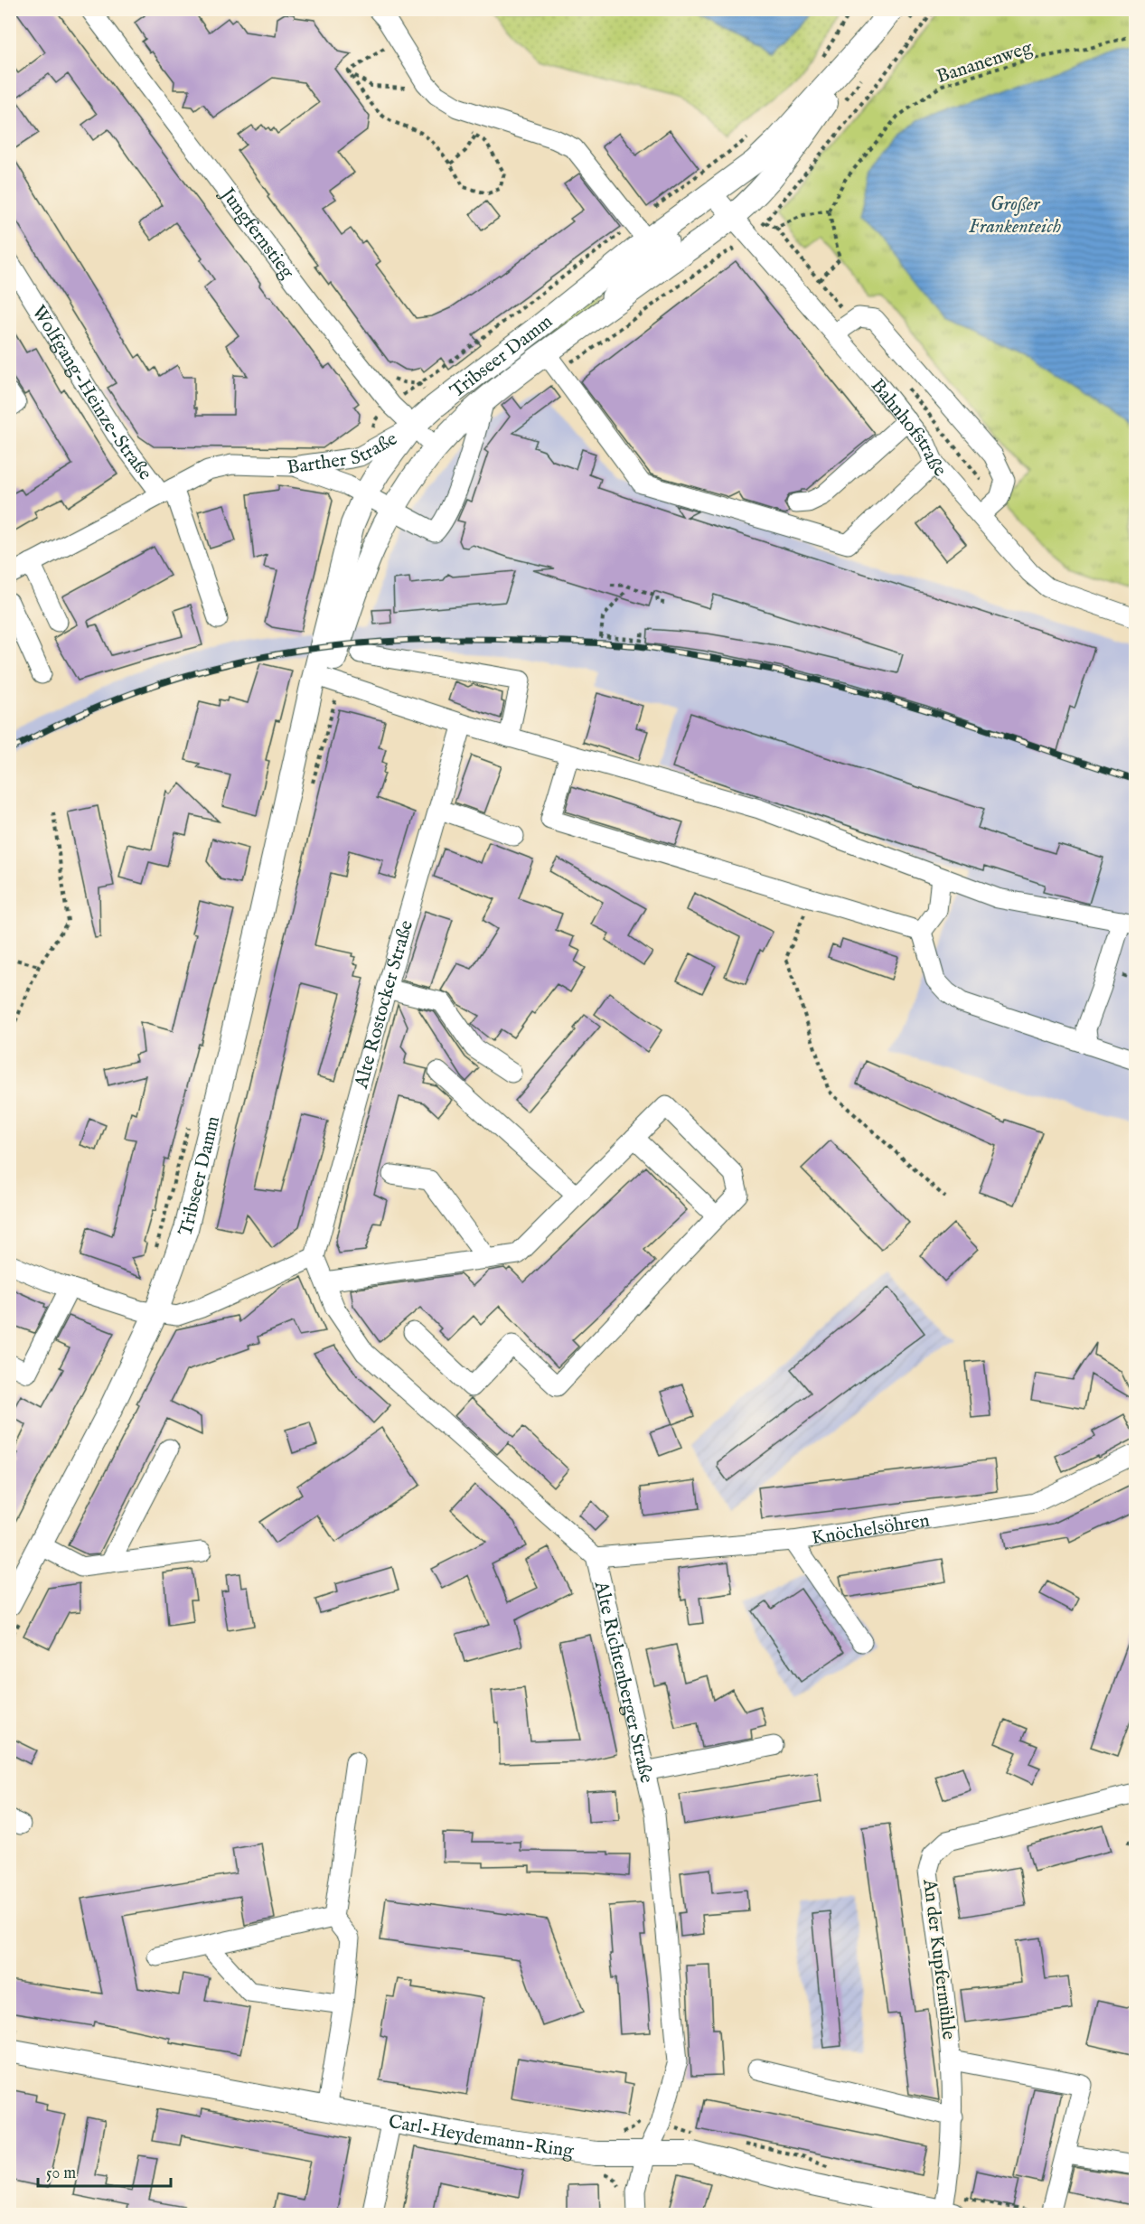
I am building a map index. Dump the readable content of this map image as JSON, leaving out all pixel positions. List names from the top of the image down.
{
  "streets": {
    "main road": ["Tribseer Damm", "Carl-Heydemann-Ring"],
    "street": [
      "Jungfernstieg",
      "Wolfgang-Heinze-Straße",
      "Bahnhofstraße",
      "Barther Straße",
      "Alte Rostocker Straße",
      "Knöchelsöhren",
      "Alte Richtenberger Straße",
      "An der Kupfermühle"
    ],
    "path": ["Bananenweg"]
  },
  "crossings": [
    ["Jungfernstieg", "Tribseer Damm"],
    ["Jungfernstieg", "Barther Straße"],
    ["Tribseer Damm", "Bahnhofstraße"],
    ["Tribseer Damm", "Barther Straße"],
    ["Alte Rostocker Straße", "Alte Richtenberger Straße"],
    ["Knöchelsöhren", "Alte Richtenberger Straße"],
    ["Alte Richtenberger Straße", "Carl-Heydemann-Ring"],
    ["An der Kupfermühle", "Carl-Heydemann-Ring"]
  ],
  "water": ["Großer Frankenteich"],
  "scale_bar": "50 m"
}
